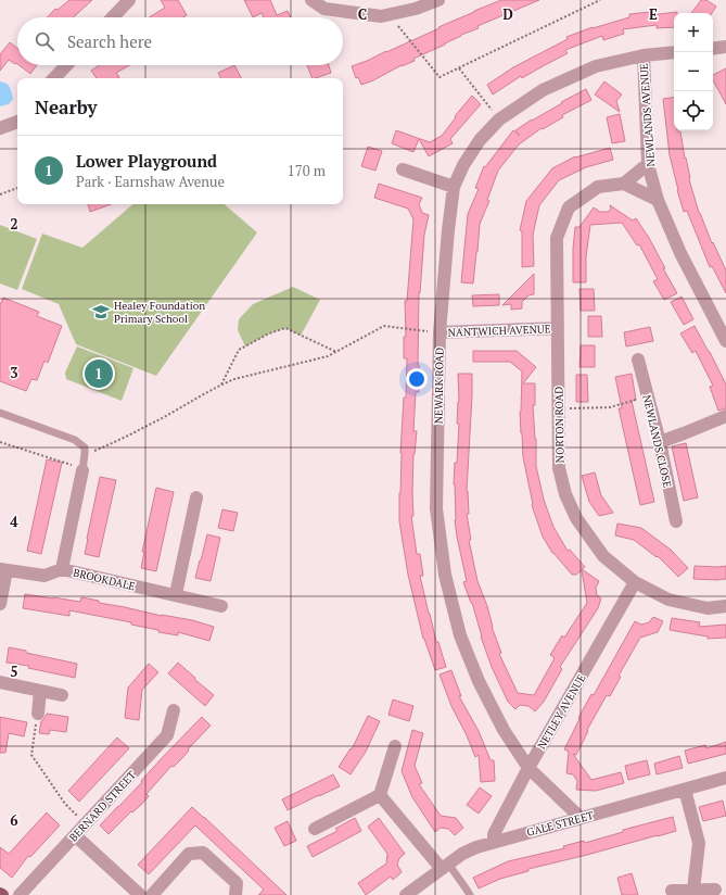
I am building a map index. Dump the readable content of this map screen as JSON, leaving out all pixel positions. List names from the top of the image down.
{
  "streets": {
    "street": [
      "NEWLANDS AVENUE",
      "NANTWICH AVENUE",
      "NEWARK ROAD",
      "NORTON ROAD",
      "NEWLANDS CLOSE",
      "BROOKDALE",
      "NETLEY AVENUE",
      "BERNARD STREET",
      "GALE STREET"
    ]
  },
  "crossings": [
    ["NEWLANDS AVENUE", "NEWARK ROAD"],
    ["NANTWICH AVENUE", "NEWARK ROAD"],
    ["NANTWICH AVENUE", "NORTON ROAD"],
    ["NEWARK ROAD", "NETLEY AVENUE"],
    ["NEWARK ROAD", "GALE STREET"],
    ["NORTON ROAD", "NETLEY AVENUE"],
    ["NETLEY AVENUE", "GALE STREET"]
  ],
  "places": {
    "school or university": ["Healey Foundation Primary School"]
  },
  "page": {
    "map_buttons": ["+", "−"],
    "search": "Search here",
    "heading": "Nearby",
    "list": [
      {
        "mark": "1",
        "name": "Lower Playground",
        "note": "Park · Earnshaw Avenue",
        "value": "170 m"
      }
    ],
    "pins": "1"
  },
  "grid": {
    "columns": ["C", "D", "E"],
    "rows": [
      "2",
      "3",
      "4",
      "5",
      "6"
    ]
  }
}
